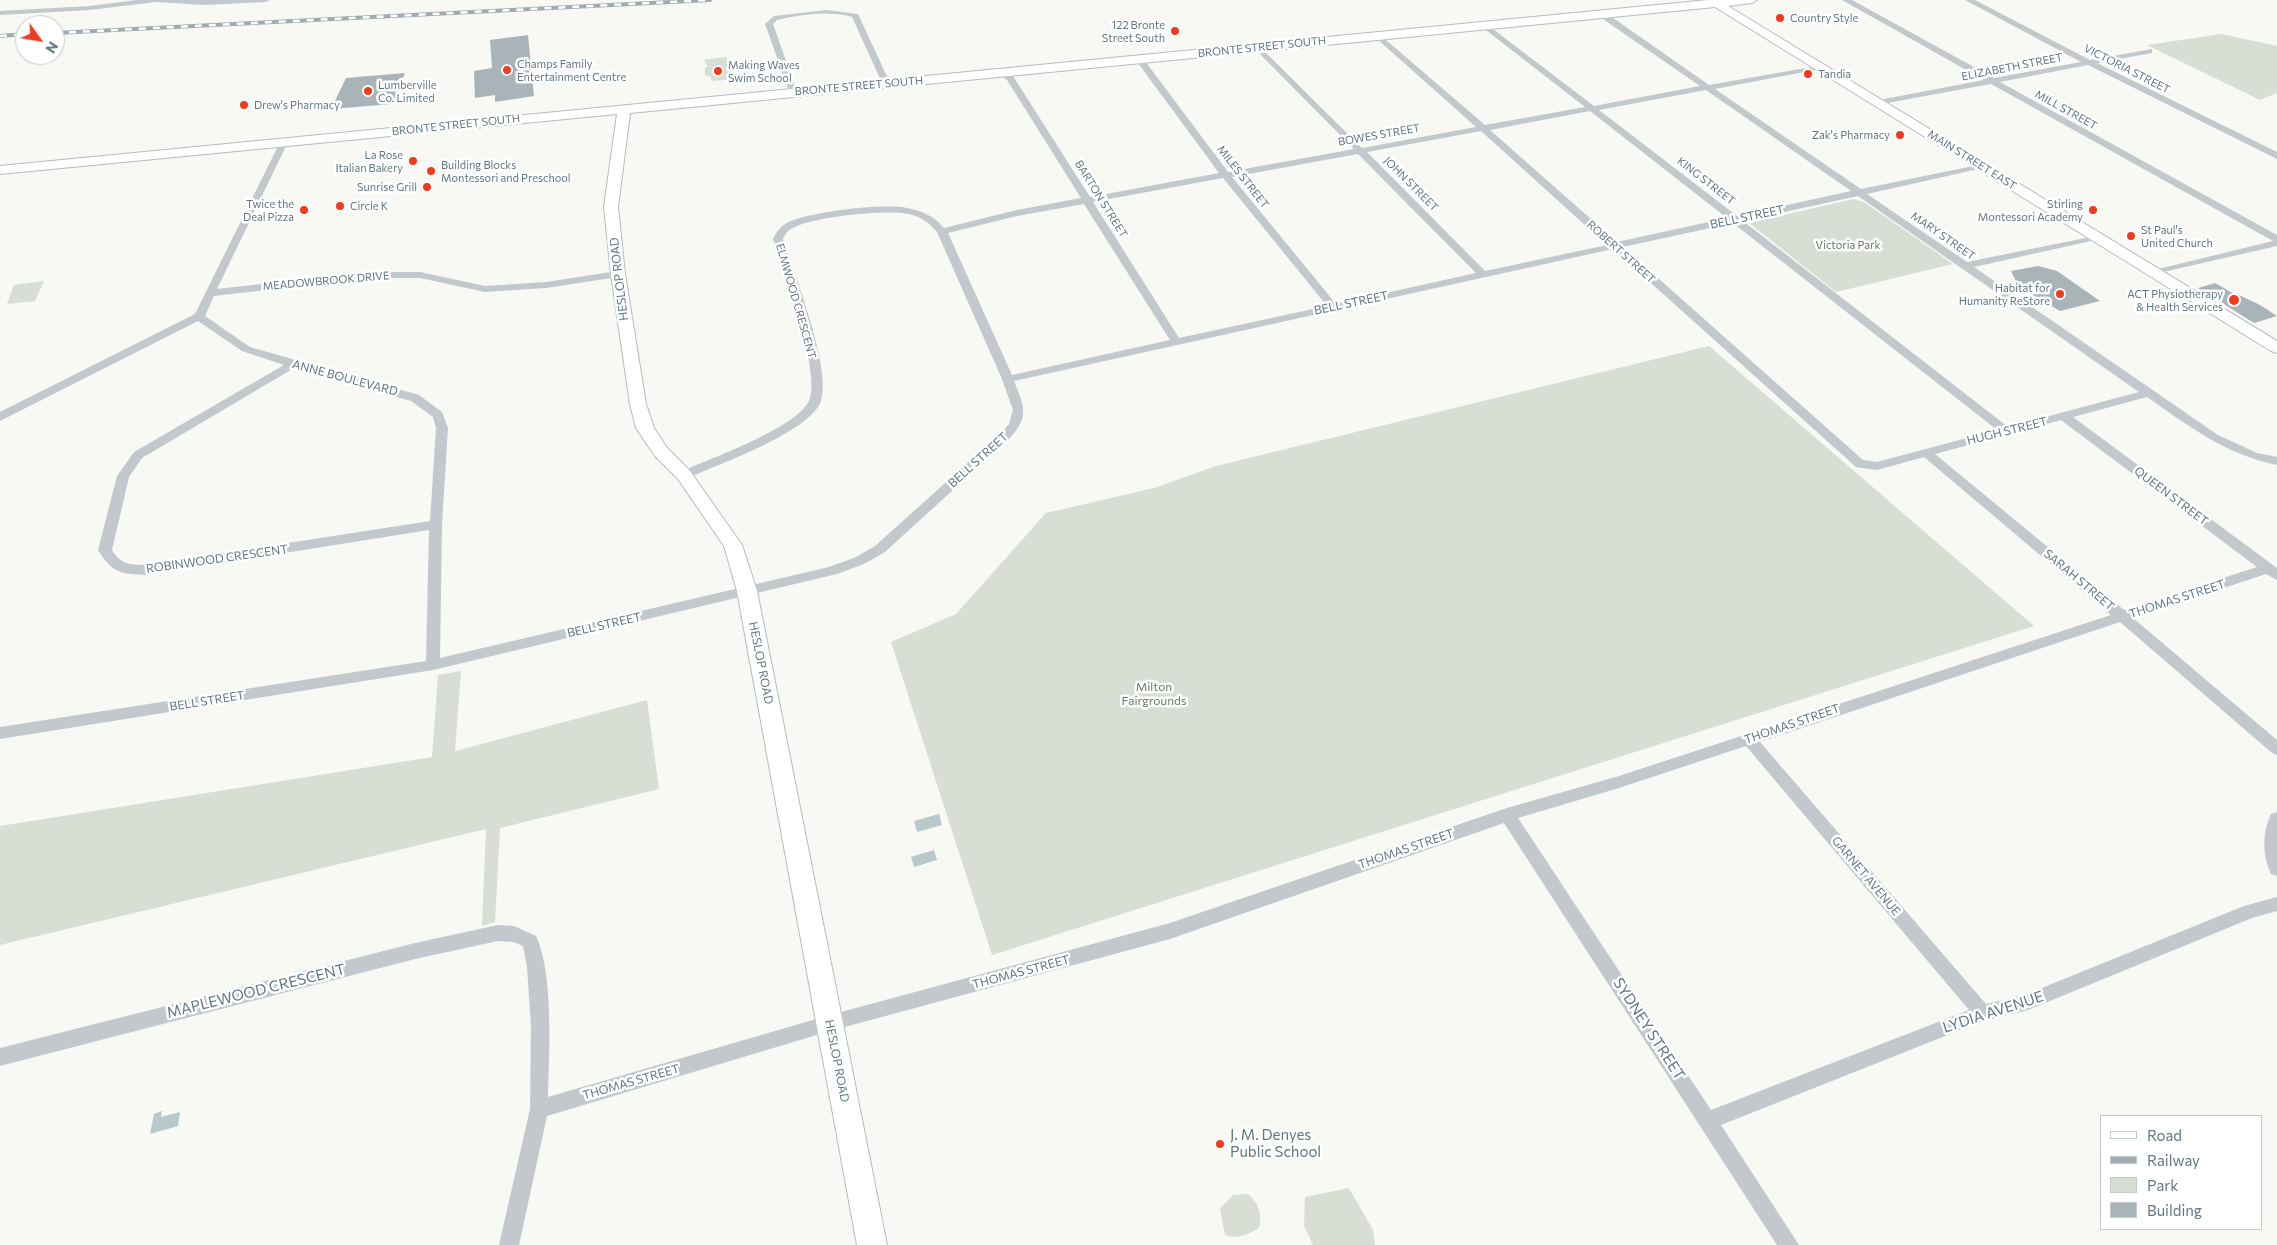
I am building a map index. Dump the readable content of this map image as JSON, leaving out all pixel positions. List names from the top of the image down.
{
  "streets": {
    "main road": ["BRONTE STREET SOUTH", "MAIN STREET EAST", "HESLOP ROAD"],
    "street": [
      "ELIZABETH STREET",
      "VICTORIA STREET",
      "MILL STREET",
      "BOWES STREET",
      "MILES STREET",
      "KING STREET",
      "JOHN STREET",
      "BARTON STREET",
      "BELL STREET",
      "MARY STREET",
      "ROBERT STREET",
      "MEADOWBROOK DRIVE",
      "ELMWOOD CRESCENT",
      "ANNE BOULEVARD",
      "HUGH STREET",
      "QUEEN STREET",
      "ROBINWOOD CRESCENT",
      "SARAH STREET",
      "THOMAS STREET",
      "GARNET AVENUE",
      "MAPLEWOOD CRESCENT",
      "LYDIA AVENUE",
      "SYDNEY STREET"
    ]
  },
  "crossings": [
    ["BRONTE STREET SOUTH", "MAIN STREET EAST"],
    ["BRONTE STREET SOUTH", "MILES STREET"],
    ["BRONTE STREET SOUTH", "KING STREET"],
    ["BRONTE STREET SOUTH", "JOHN STREET"],
    ["BRONTE STREET SOUTH", "BARTON STREET"],
    ["BRONTE STREET SOUTH", "MARY STREET"],
    ["BRONTE STREET SOUTH", "ROBERT STREET"],
    ["BRONTE STREET SOUTH", "HESLOP ROAD"],
    ["ELIZABETH STREET", "VICTORIA STREET"],
    ["ELIZABETH STREET", "MILL STREET"],
    ["ELIZABETH STREET", "MAIN STREET EAST"],
    ["BOWES STREET", "MAIN STREET EAST"],
    ["BOWES STREET", "MILES STREET"],
    ["BOWES STREET", "KING STREET"],
    ["BOWES STREET", "JOHN STREET"],
    ["BOWES STREET", "BARTON STREET"],
    ["BOWES STREET", "MARY STREET"],
    ["BOWES STREET", "ROBERT STREET"],
    ["BOWES STREET", "ELMWOOD CRESCENT"],
    ["MAIN STREET EAST", "BELL STREET"],
    ["MILES STREET", "BELL STREET"],
    ["KING STREET", "BELL STREET"],
    ["KING STREET", "HUGH STREET"],
    ["JOHN STREET", "BELL STREET"],
    ["BARTON STREET", "BELL STREET"],
    ["BELL STREET", "MARY STREET"],
    ["BELL STREET", "ROBERT STREET"],
    ["BELL STREET", "HESLOP ROAD"],
    ["BELL STREET", "ELMWOOD CRESCENT"],
    ["BELL STREET", "ANNE BOULEVARD"],
    ["MARY STREET", "HUGH STREET"],
    ["ROBERT STREET", "HUGH STREET"],
    ["HESLOP ROAD", "MEADOWBROOK DRIVE"],
    ["HESLOP ROAD", "ELMWOOD CRESCENT"],
    ["HESLOP ROAD", "THOMAS STREET"],
    ["ANNE BOULEVARD", "ROBINWOOD CRESCENT"],
    ["HUGH STREET", "QUEEN STREET"],
    ["HUGH STREET", "SARAH STREET"],
    ["QUEEN STREET", "THOMAS STREET"],
    ["SARAH STREET", "THOMAS STREET"],
    ["THOMAS STREET", "GARNET AVENUE"],
    ["THOMAS STREET", "MAPLEWOOD CRESCENT"],
    ["THOMAS STREET", "SYDNEY STREET"],
    ["GARNET AVENUE", "LYDIA AVENUE"],
    ["LYDIA AVENUE", "SYDNEY STREET"]
  ],
  "parks": ["Victoria Park", "Milton Fairgrounds"],
  "places": [
    "Country Style",
    "122 Bronte Street South",
    "Champs Family Entertainment Centre",
    "Making Waves Swim School",
    "Tandia",
    "Lumberville Co. Limited",
    "Drew's Pharmacy",
    "Zak's Pharmacy",
    "La Rose Italian Bakery",
    "Building Blocks Montessori and Preschool",
    "Sunrise Grill",
    "Circle K",
    "Twice the Deal Pizza",
    "Stirling Montessori Academy",
    "St Paul's United Church",
    "Habitat for Humanity ReStore",
    "ACT Physiotherapy & Health Services",
    "J. M. Denyes Public School"
  ],
  "legend": [
    "Road",
    "Railway",
    "Park",
    "Building"
  ],
  "north": "bottom right"
}
